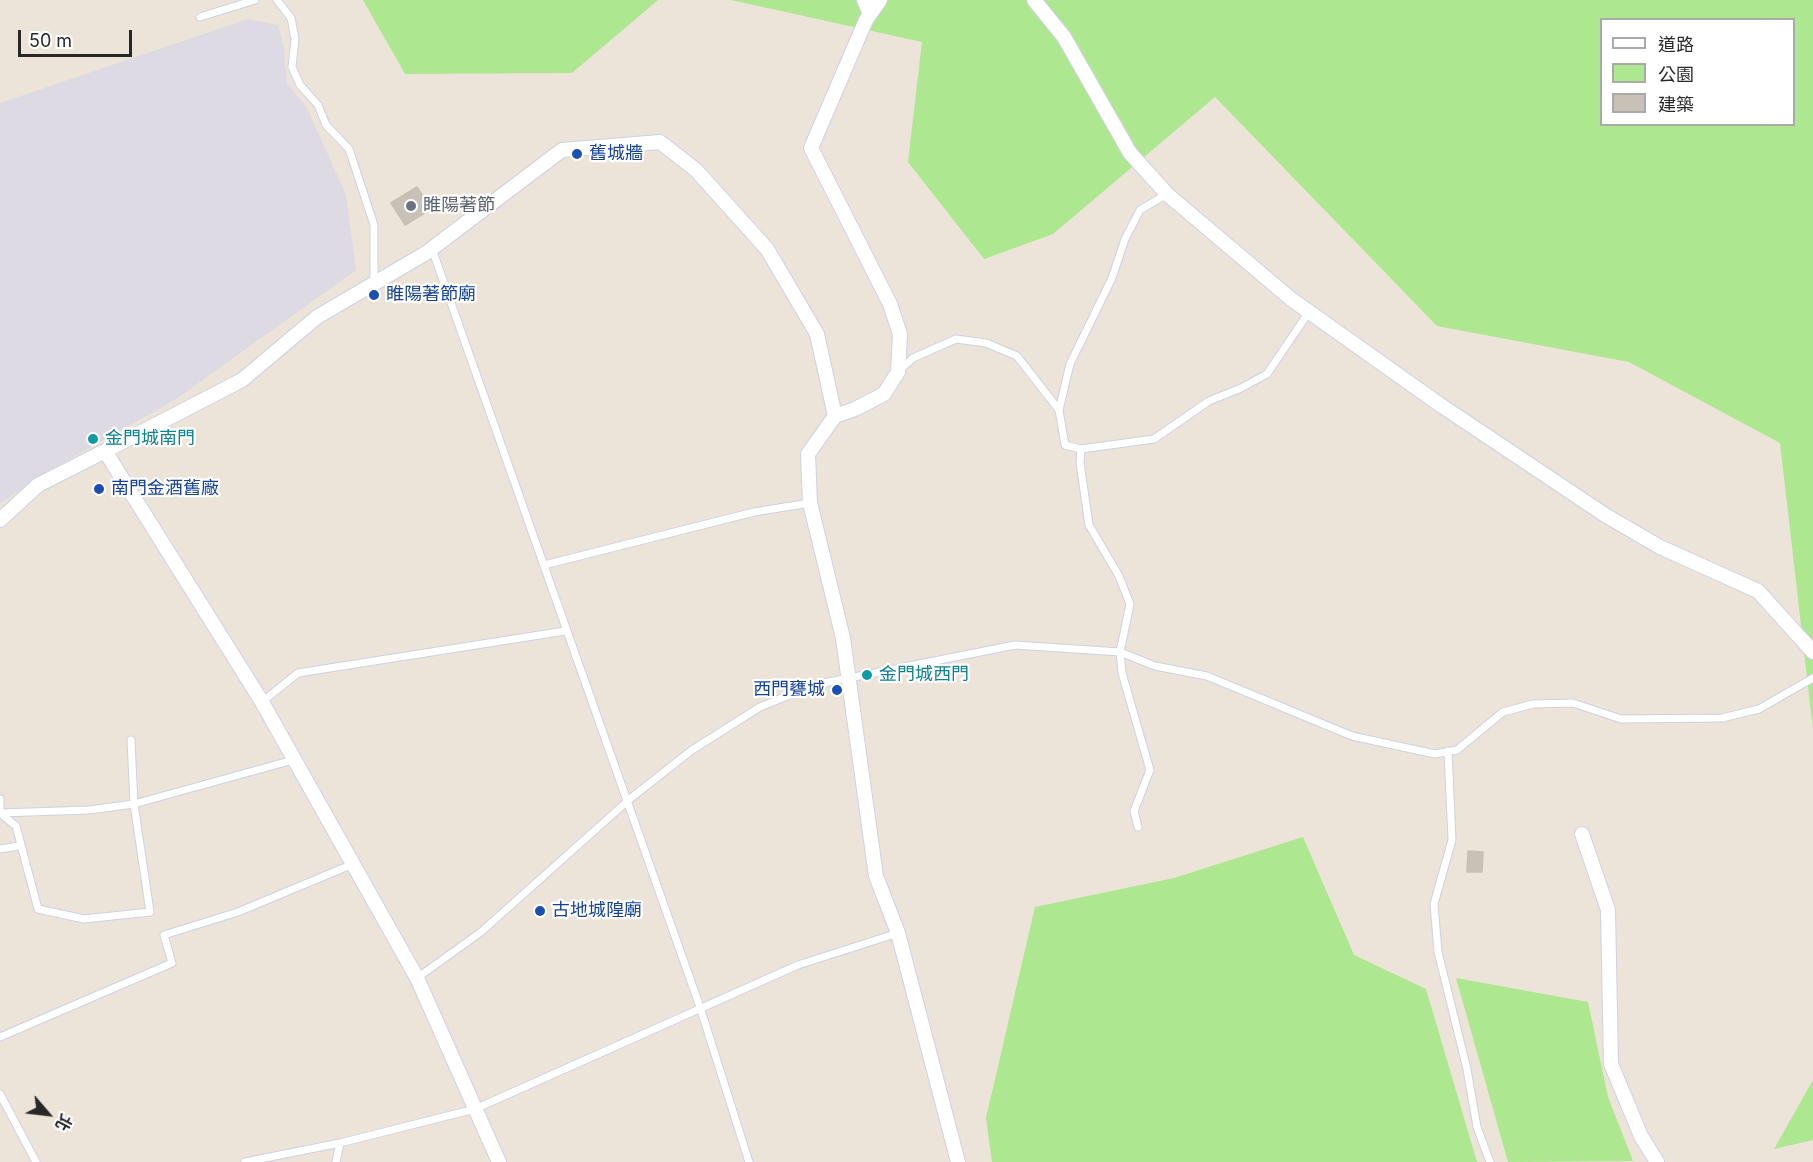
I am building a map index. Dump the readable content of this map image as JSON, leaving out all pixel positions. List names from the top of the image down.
{
  "places": [
    "舊城牆",
    "睢陽著節",
    "睢陽著節廟",
    "金門城南門",
    "南門金酒舊廠",
    "金門城西門",
    "西門甕城",
    "古地城隍廟"
  ],
  "legend": ["道路", "公園", "建築"],
  "scale_bar": "50 m",
  "north": "bottom right"
}
